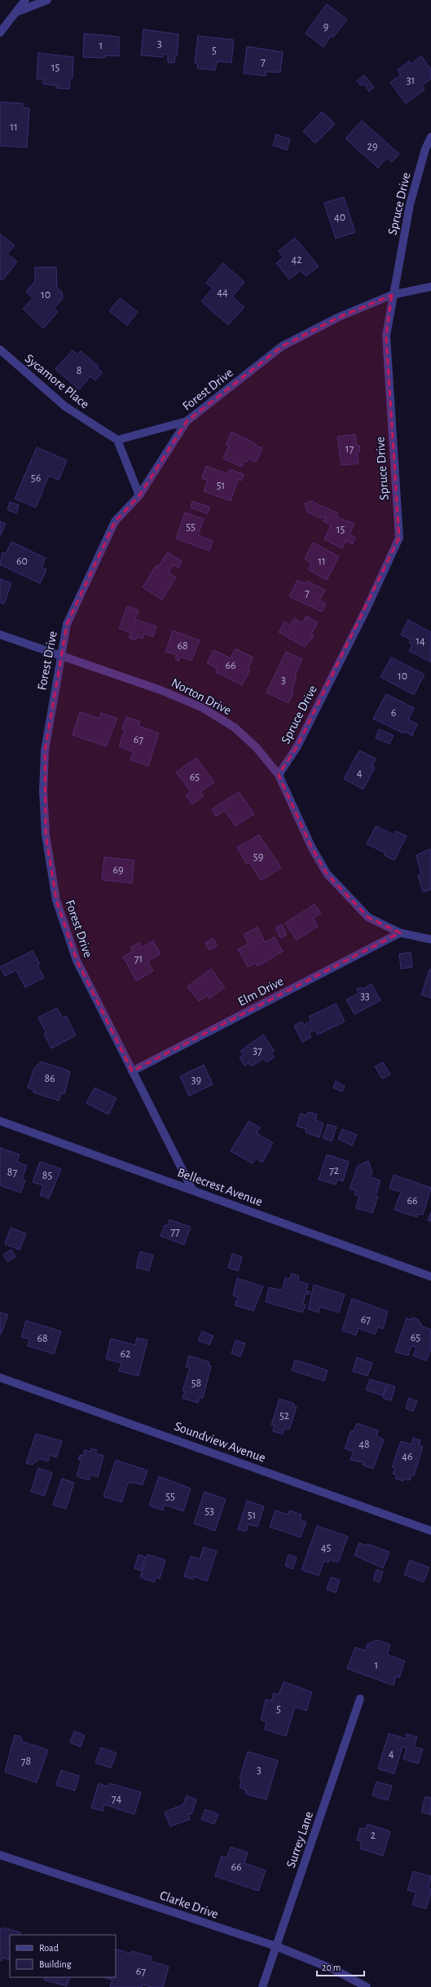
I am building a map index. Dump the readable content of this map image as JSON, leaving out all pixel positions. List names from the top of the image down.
{
  "streets": {
    "street": [
      "Spruce Drive",
      "Sycamore Place",
      "Forest Drive",
      "Norton Drive",
      "Elm Drive",
      "Bellecrest Avenue",
      "Soundview Avenue",
      "Surrey Lane",
      "Clarke Drive"
    ]
  },
  "crossings": [
    ["Spruce Drive", "Forest Drive"],
    ["Spruce Drive", "Norton Drive"],
    ["Forest Drive", "Norton Drive"],
    ["Forest Drive", "Elm Drive"],
    ["Forest Drive", "Bellecrest Avenue"],
    ["Norton Drive", "Elm Drive"],
    ["Surrey Lane", "Clarke Drive"]
  ],
  "house_numbers": [
    "9",
    "3",
    "1",
    "5",
    "7",
    "15",
    "31",
    "11",
    "29",
    "40",
    "42",
    "44",
    "10",
    "8",
    "17",
    "56",
    "51",
    "55",
    "15",
    "60",
    "11",
    "7",
    "14",
    "68",
    "66",
    "10",
    "3",
    "6",
    "67",
    "4",
    "65",
    "59",
    "69",
    "71",
    "33",
    "37",
    "86",
    "39",
    "72",
    "87",
    "85",
    "66",
    "77",
    "67",
    "65",
    "68",
    "62",
    "58",
    "52",
    "48",
    "46",
    "55",
    "53",
    "51",
    "45",
    "1",
    "5",
    "4",
    "78",
    "3",
    "74",
    "2",
    "66",
    "67"
  ],
  "legend": ["Road", "Building"],
  "scale_bar": "20 m"
}
